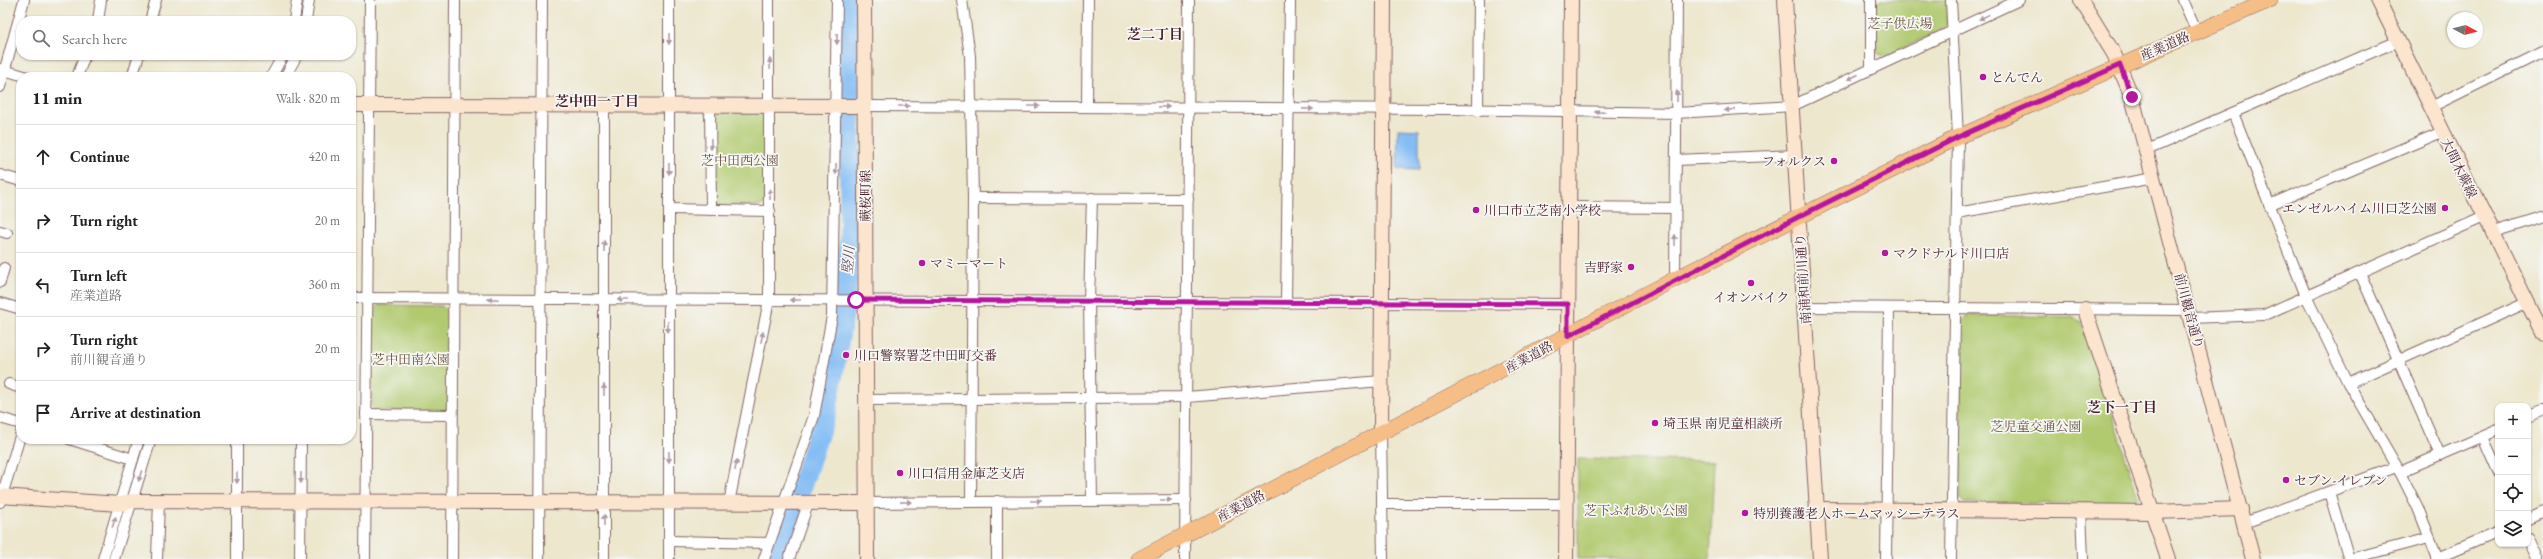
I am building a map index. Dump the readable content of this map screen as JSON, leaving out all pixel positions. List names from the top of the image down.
{
  "streets": {
    "main road": ["産業道路"],
    "street": [
      "大間木蕨線",
      "蕨桜町線",
      "南浦和前川通り",
      "前川観音通り"
    ]
  },
  "crossings": [
    ["産業道路", "南浦和前川通り"],
    ["産業道路", "前川観音通り"]
  ],
  "districts": ["芝二丁目", "芝中田一丁目", "芝下一丁目"],
  "water": ["竪川"],
  "parks": [
    "芝子供広場",
    "芝中田西公園",
    "芝中田南公園",
    "芝児童交通公園",
    "芝下ふれあい公園"
  ],
  "places": [
    "とんでん",
    "フォルクス",
    "エンゼルハイム川口芝公園",
    "川口市立芝南小学校",
    "マクドナルド川口店",
    "マミーマート",
    "吉野家",
    "イオンバイク",
    "川口警察署芝中田町交番",
    "埼玉県 南児童相談所",
    "川口信用金庫芝支店",
    "セブン-イレブン",
    "特別養護老人ホームマッシーテラス"
  ],
  "north": "right",
  "page": {
    "search": "Search here",
    "heading": ["11 min", "Walk · 820 m"],
    "list": [
      ["Continue", "420 m"],
      ["Turn right", "20 m"],
      ["Turn left", "産業道路", "360 m"],
      ["Turn right", "前川観音通り", "20 m"],
      "Arrive at destination"
    ],
    "map_buttons": ["+", "−"]
  }
}
